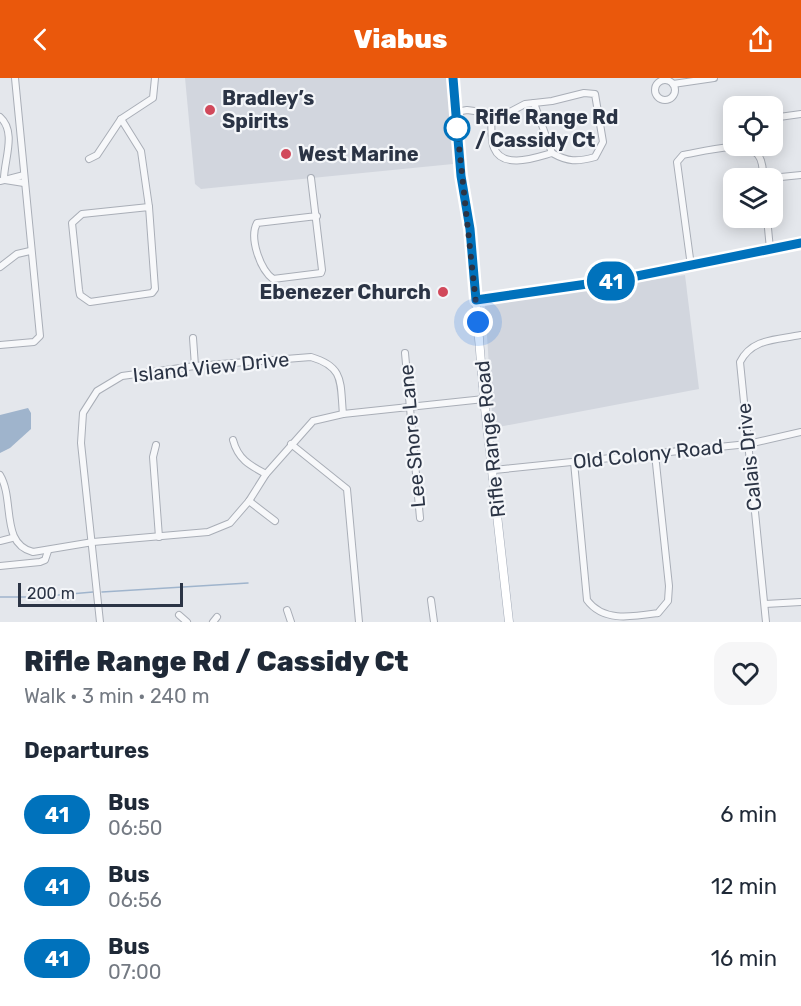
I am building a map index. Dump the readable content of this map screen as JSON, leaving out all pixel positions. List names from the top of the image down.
{
  "streets": {
    "main road": ["Rifle Range Road"],
    "street": [
      "Island View Drive",
      "Lee Shore Lane",
      "Old Colony Road",
      "Calais Drive"
    ]
  },
  "crossings": [
    ["Rifle Range Road", "Old Colony Road"],
    ["Old Colony Road", "Calais Drive"]
  ],
  "places": [
    "Bradley’s Spirits",
    "Rifle Range Rd / Cassidy Ct",
    "West Marine",
    "Ebenezer Church"
  ],
  "lines": ["bus line 41"],
  "scale_bar": "200 m",
  "page": {
    "header": "Viabus",
    "on_map": "41",
    "scale": "200 m",
    "heading": [
      ["Rifle Range Rd / Cassidy Ct", "Walk · 3 min · 240 m"],
      "Departures"
    ],
    "list": [
      {
        "mark": "41",
        "name": "Bus",
        "note": "06:50",
        "value": "6 min"
      },
      {
        "mark": "41",
        "name": "Bus",
        "note": "06:56",
        "value": "12 min"
      },
      {
        "mark": "41",
        "name": "Bus",
        "note": "07:00",
        "value": "16 min"
      }
    ]
  }
}
